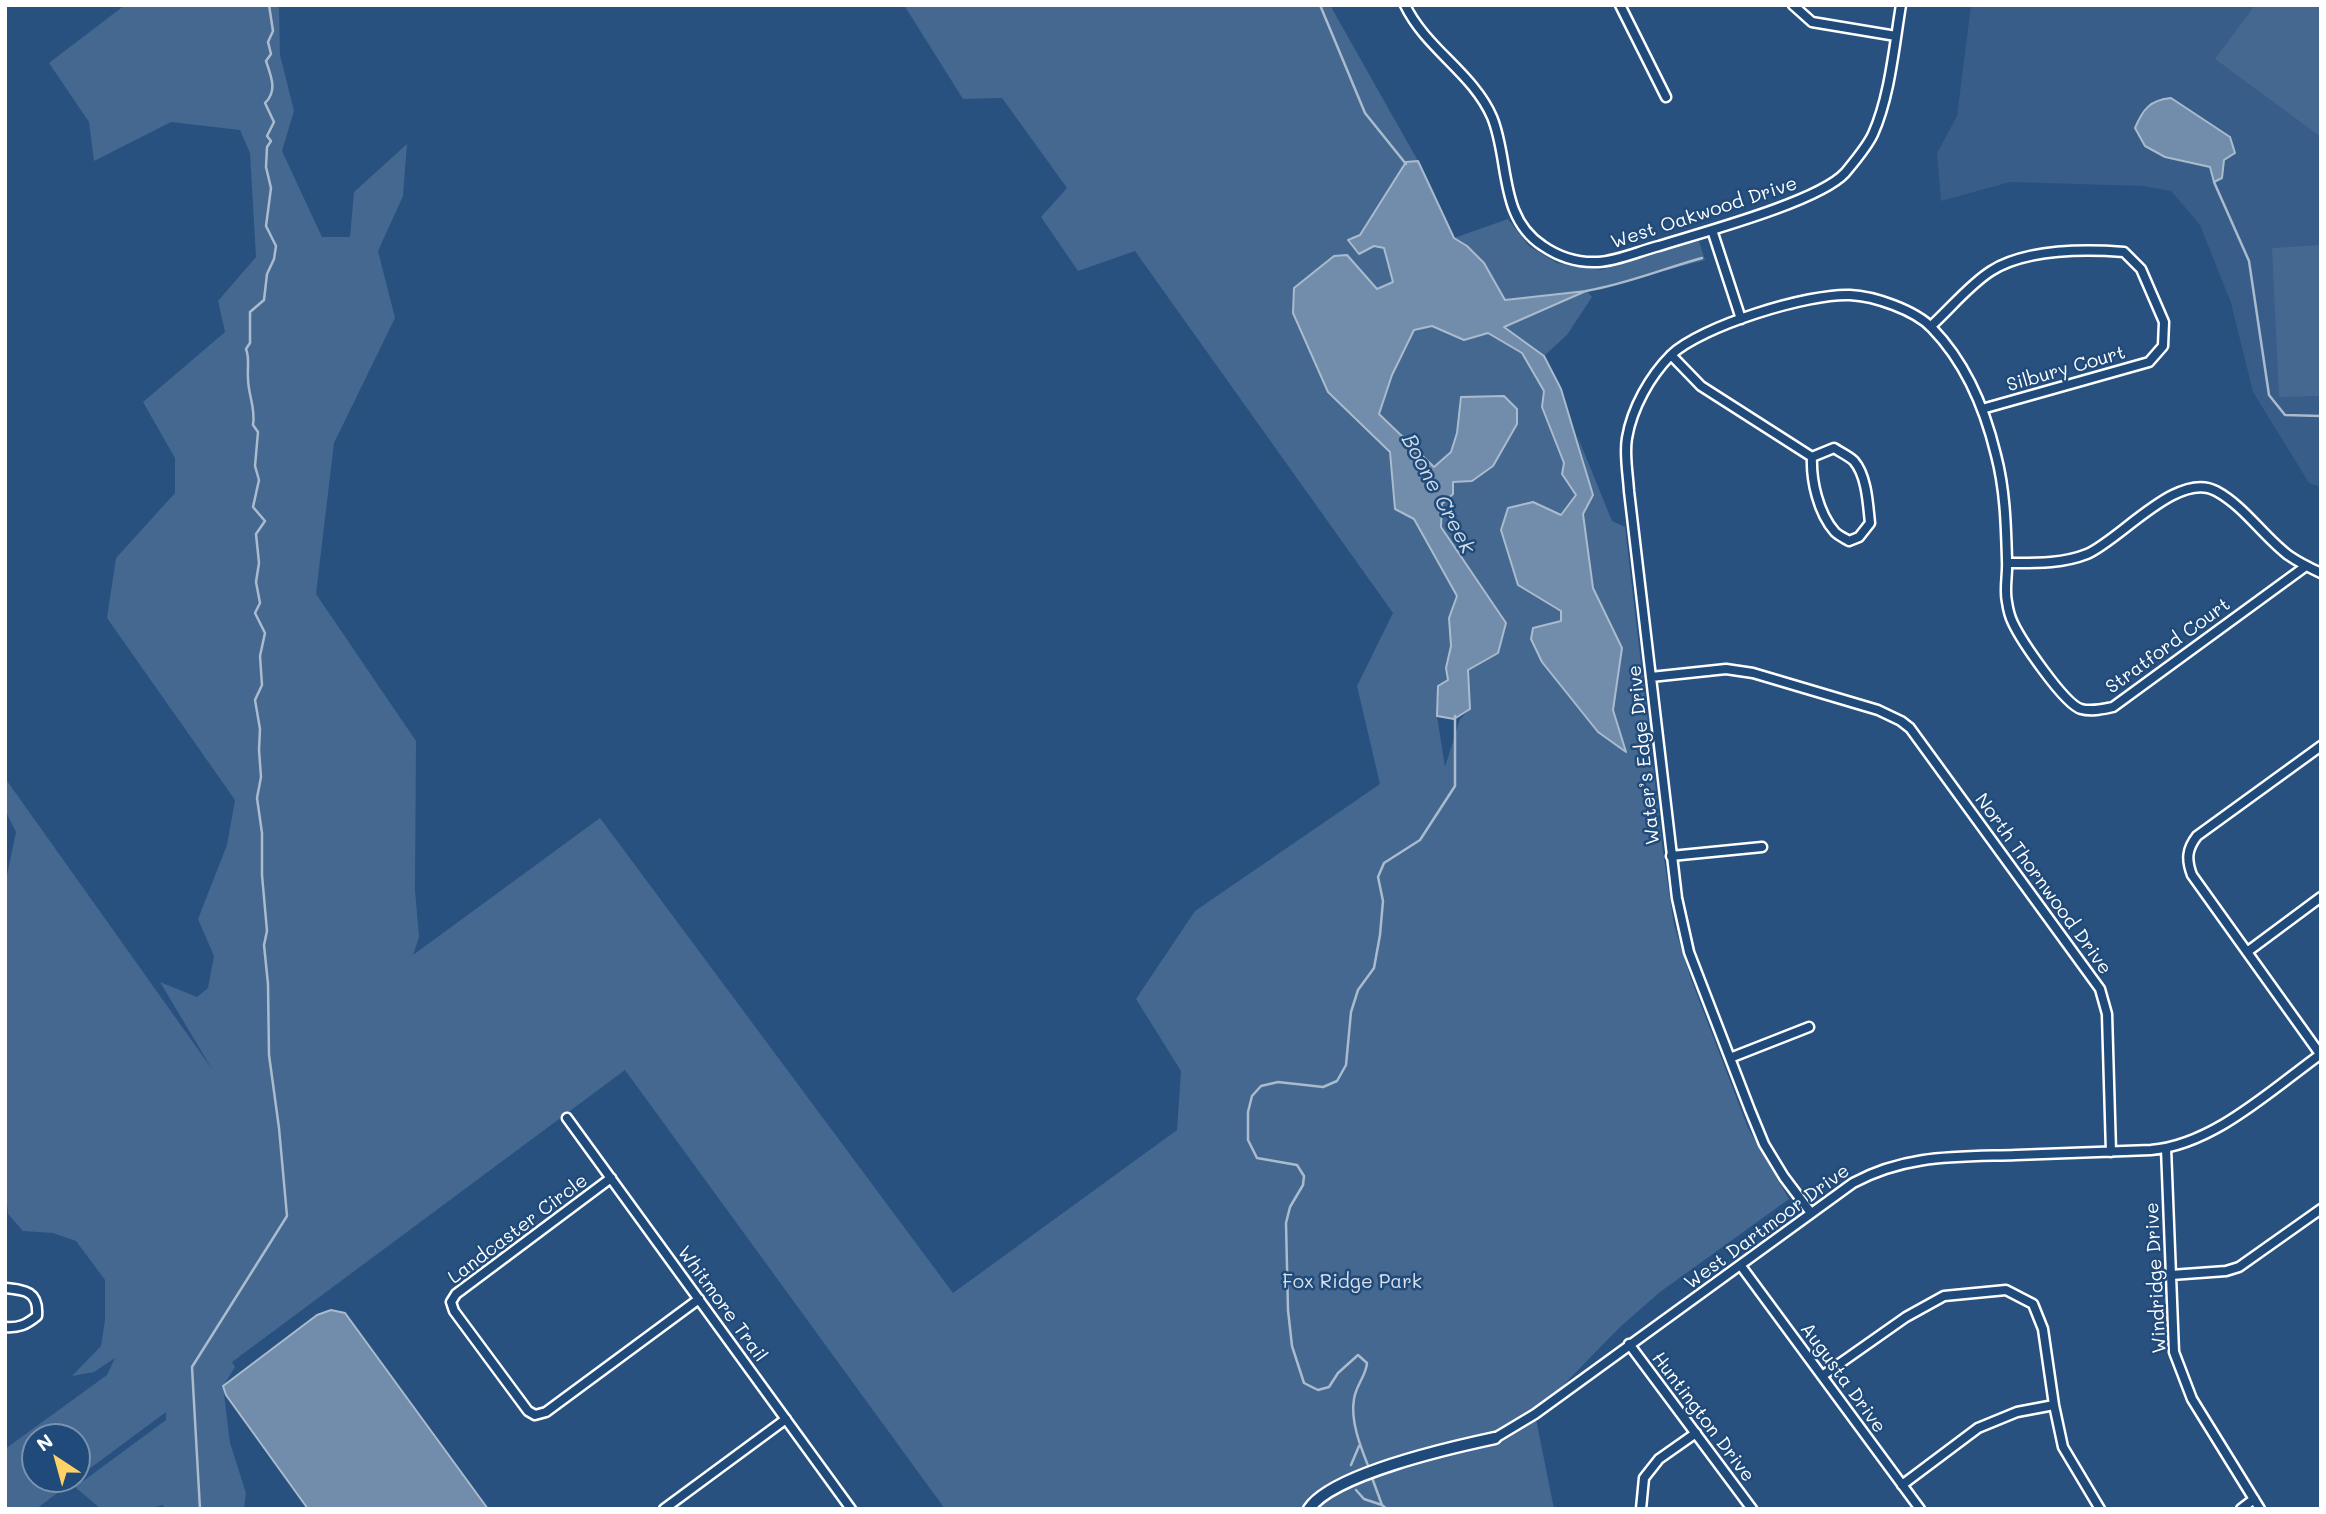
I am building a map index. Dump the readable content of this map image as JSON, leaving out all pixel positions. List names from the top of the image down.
{
  "streets": {
    "street": [
      "West Oakwood Drive",
      "Silbury Court",
      "Stratford Court",
      "Water’s Edge Drive",
      "North Thornwood Drive",
      "West Dartmoor Drive",
      "Landcaster Circle",
      "Windridge Drive",
      "Whitmore Trail",
      "Augusta Drive",
      "Huntington Drive"
    ]
  },
  "crossings": [
    ["Silbury Court", "Stratford Court"],
    ["Silbury Court", "Water’s Edge Drive"],
    ["Stratford Court", "Water’s Edge Drive"],
    ["Water’s Edge Drive", "North Thornwood Drive"],
    ["Water’s Edge Drive", "West Dartmoor Drive"],
    ["North Thornwood Drive", "West Dartmoor Drive"],
    ["West Dartmoor Drive", "Windridge Drive"],
    ["West Dartmoor Drive", "Augusta Drive"],
    ["West Dartmoor Drive", "Huntington Drive"],
    ["Landcaster Circle", "Whitmore Trail"]
  ],
  "water": ["Boone Creek"],
  "parks": ["Fox Ridge Park"],
  "north": "top left"
}
